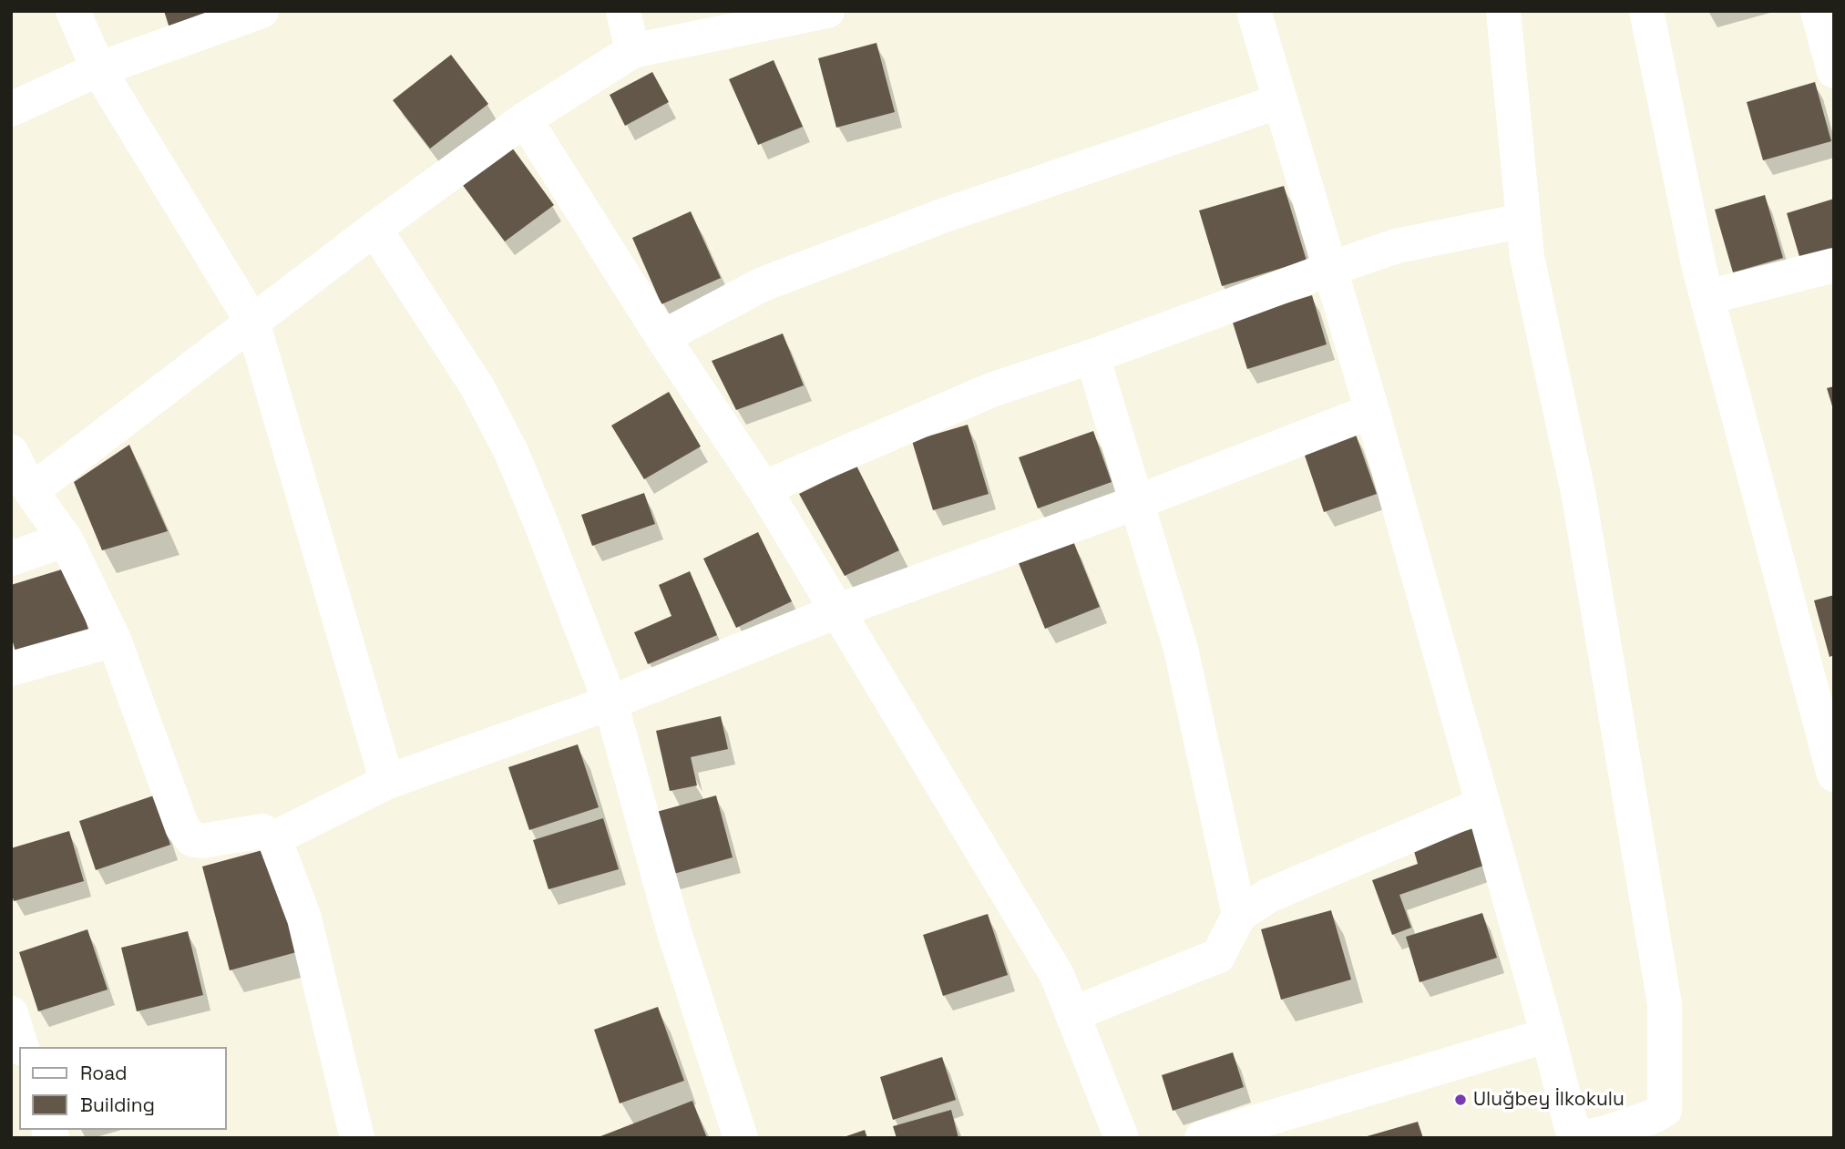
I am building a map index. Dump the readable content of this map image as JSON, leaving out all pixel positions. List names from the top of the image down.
{
  "places": ["Uluğbey İlkokulu"],
  "legend": ["Road", "Building"]
}
